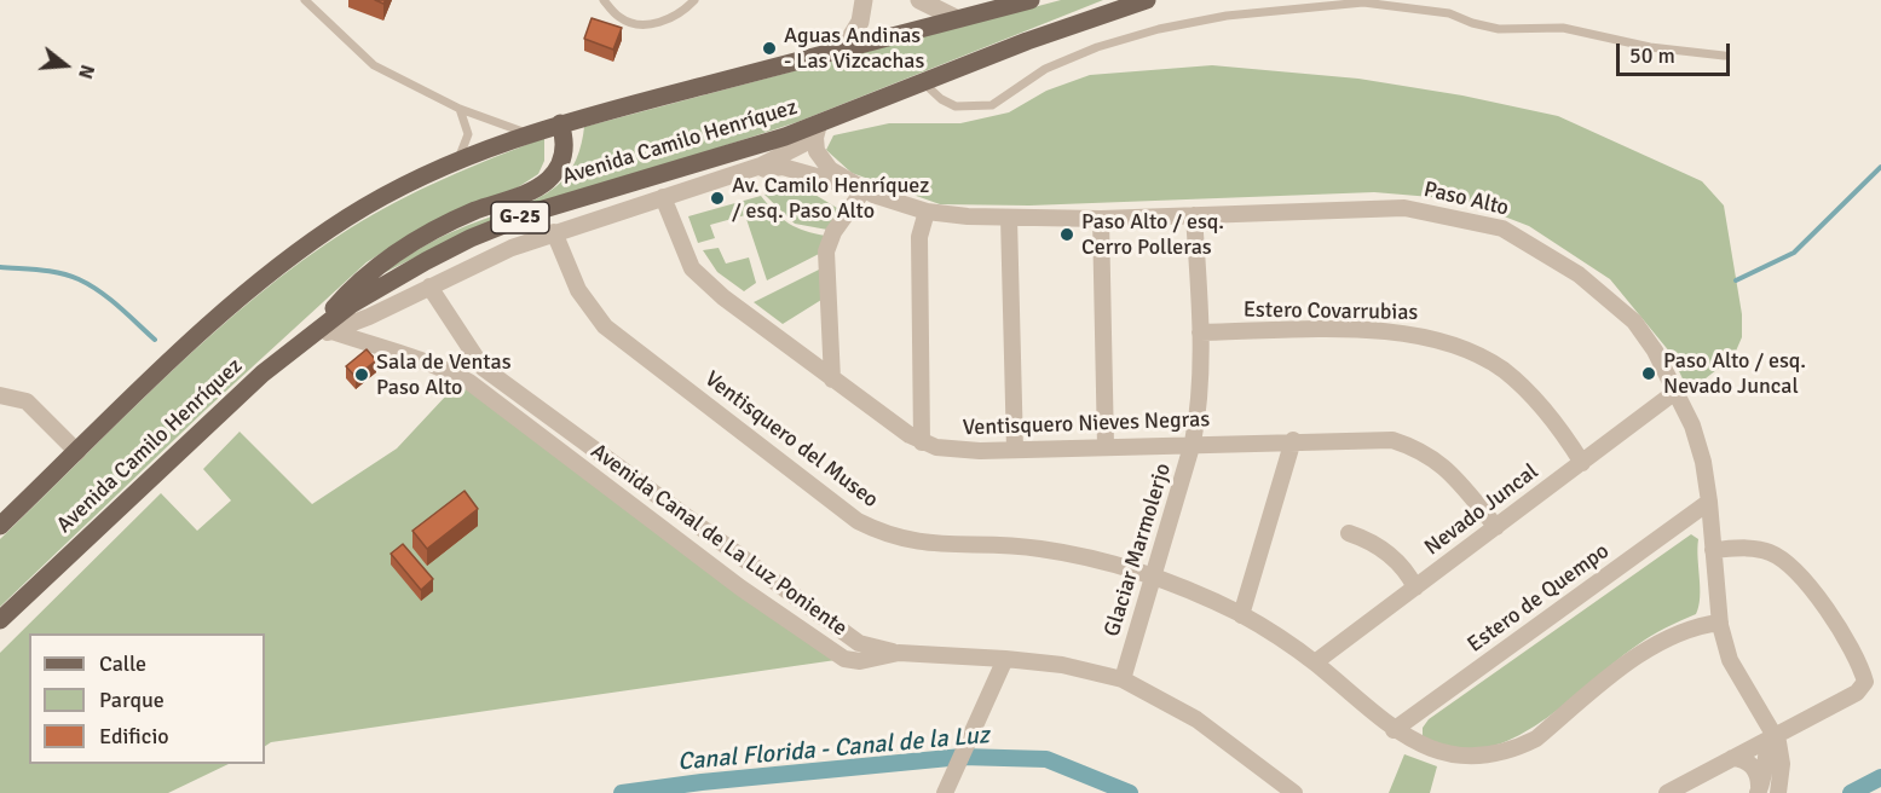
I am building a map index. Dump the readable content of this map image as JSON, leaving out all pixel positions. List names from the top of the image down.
{
  "streets": {
    "main road": ["Avenida Camilo Henríquez", "G-25"],
    "street": [
      "Paso Alto",
      "Estero Covarrubias",
      "Ventisquero Nieves Negras",
      "Ventisquero del Museo",
      "Nevado Juncal",
      "Avenida Canal de La Luz Poniente",
      "Glaciar Marmolerjo",
      "Estero de Quempo"
    ]
  },
  "crossings": [
    ["Avenida Camilo Henríquez", "Paso Alto"],
    ["Avenida Camilo Henríquez", "Avenida Canal de La Luz Poniente"],
    ["Paso Alto", "Ventisquero del Museo"],
    ["Paso Alto", "Nevado Juncal"],
    ["Paso Alto", "Glaciar Marmolerjo"],
    ["Paso Alto", "Estero de Quempo"],
    ["Estero Covarrubias", "Nevado Juncal"],
    ["Estero Covarrubias", "Glaciar Marmolerjo"],
    ["Ventisquero Nieves Negras", "Nevado Juncal"],
    ["Ventisquero Nieves Negras", "Glaciar Marmolerjo"],
    ["Ventisquero del Museo", "Nevado Juncal"],
    ["Ventisquero del Museo", "Glaciar Marmolerjo"],
    ["Ventisquero del Museo", "Estero de Quempo"],
    ["Avenida Canal de La Luz Poniente", "Glaciar Marmolerjo"]
  ],
  "water": ["Canal Florida - Canal de la Luz"],
  "places": [
    "Aguas Andinas - Las Vizcachas",
    "Av. Camilo Henríquez / esq. Paso Alto",
    "Paso Alto / esq. Cerro Polleras",
    "Paso Alto / esq. Nevado Juncal",
    "Sala de Ventas Paso Alto"
  ],
  "legend": ["Calle", "Parque", "Edificio"],
  "scale_bar": "50 m",
  "north": "right"
}
